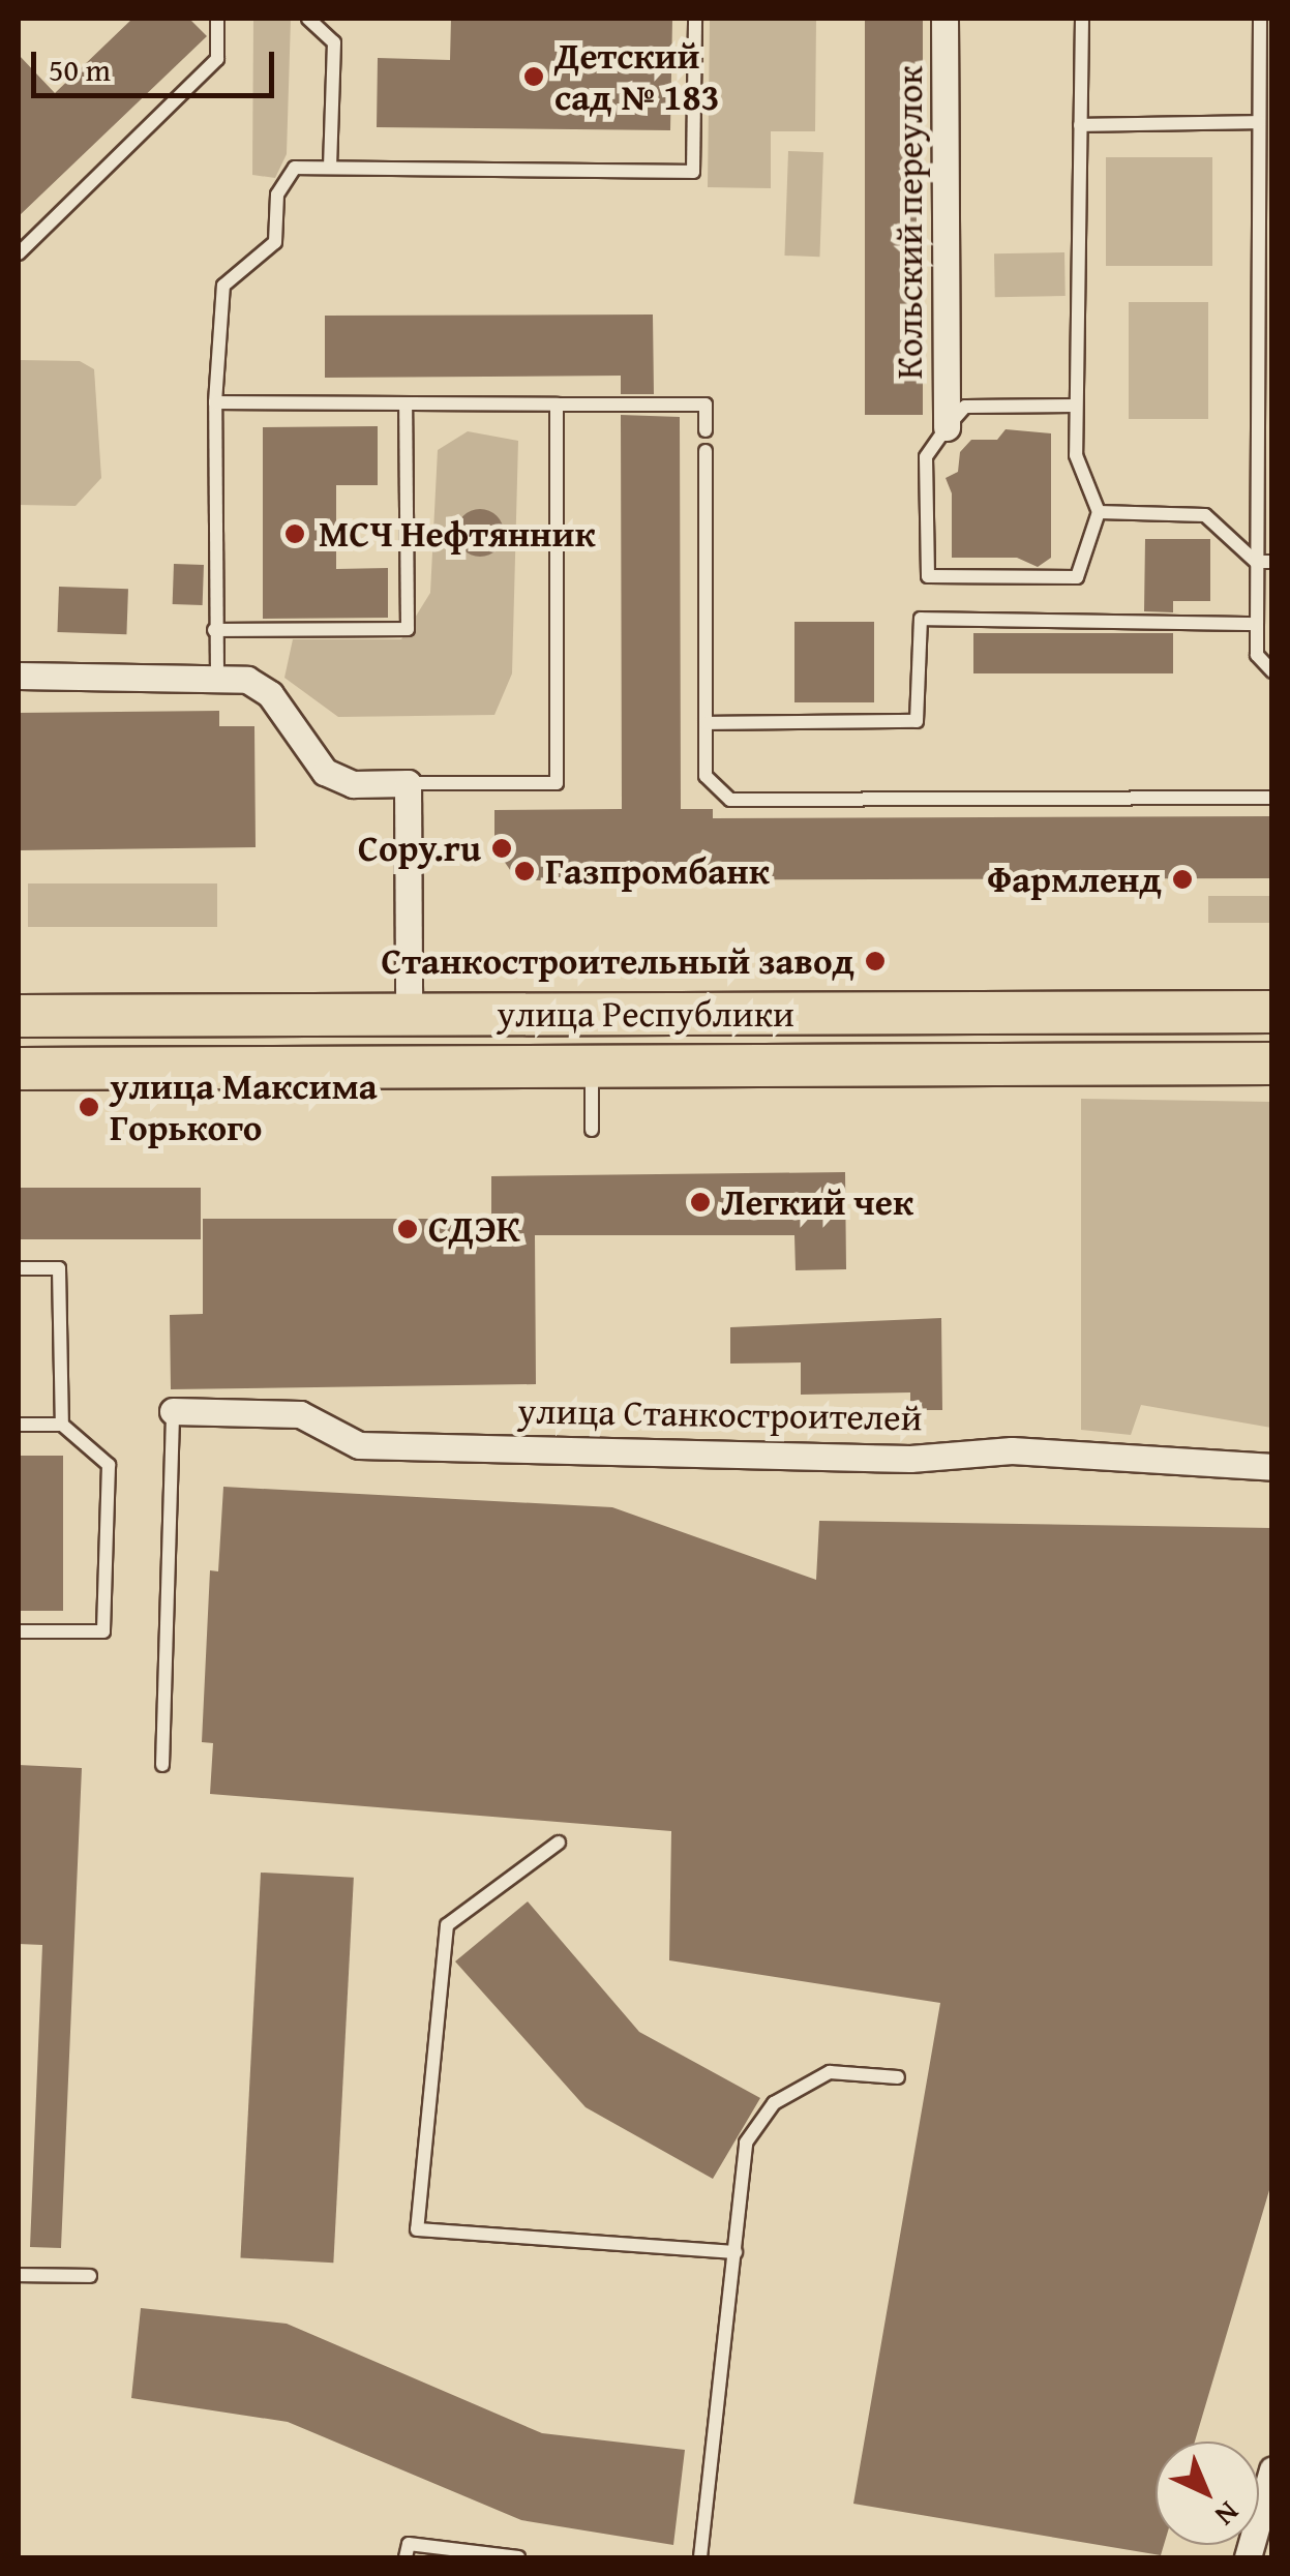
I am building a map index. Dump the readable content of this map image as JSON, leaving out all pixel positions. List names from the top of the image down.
{
  "streets": {
    "main road": ["улица Республики"],
    "street": ["Кольский переулок", "улица Станкостроителей"]
  },
  "places": [
    "Детский сад № 183",
    "МСЧ Нефтянник",
    "Copy.ru",
    "Газпромбанк",
    "Фармленд",
    "Станкостроительный завод",
    "улица Максима Горького",
    "Легкий чек",
    "СДЭК"
  ],
  "scale_bar": "50 m",
  "north": "bottom right"
}
